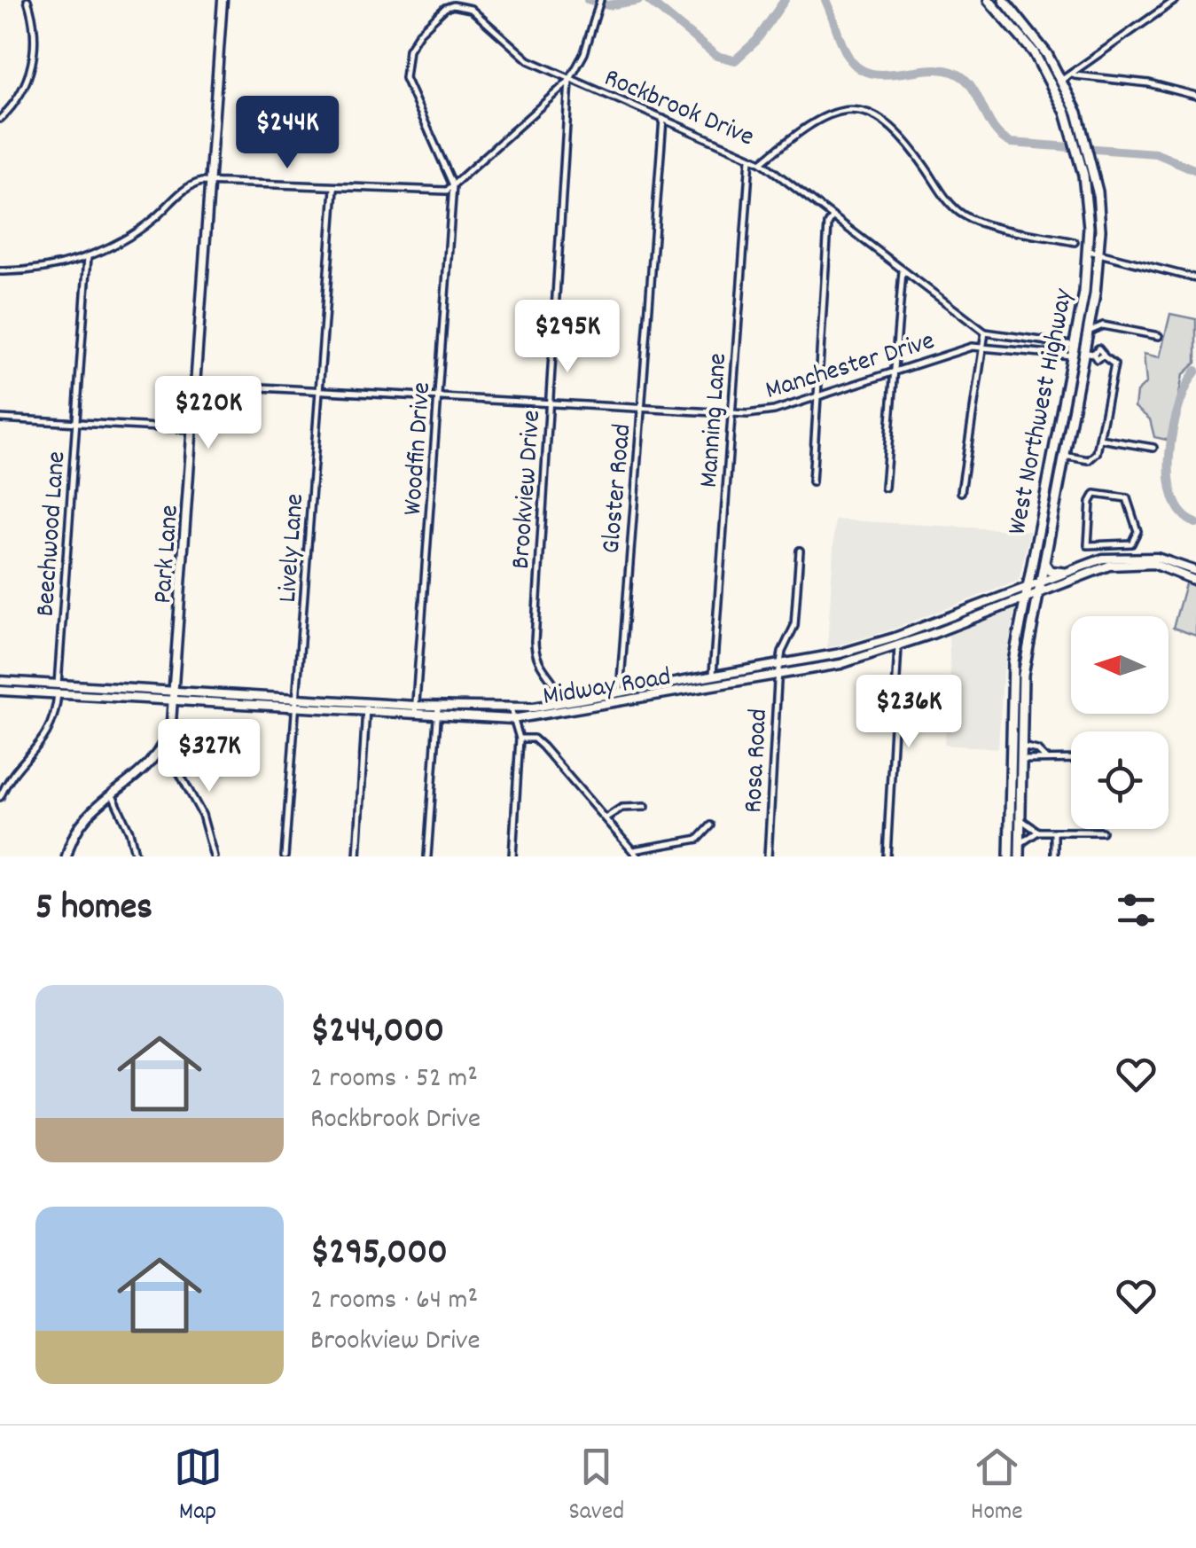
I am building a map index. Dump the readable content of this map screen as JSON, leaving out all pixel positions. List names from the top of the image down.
{
  "streets": {
    "main road": ["West Northwest Highway", "Park Lane", "Midway Road"],
    "street": [
      "Rockbrook Drive",
      "Manchester Drive",
      "Manning Lane",
      "Woodfin Drive",
      "Gloster Road",
      "Brookview Drive",
      "Beechwood Lane",
      "Lively Lane",
      "Rosa Road"
    ]
  },
  "crossings": [
    ["Rockbrook Drive", "West Northwest Highway"],
    ["Rockbrook Drive", "Manning Lane"],
    ["Rockbrook Drive", "Woodfin Drive"],
    ["Rockbrook Drive", "Gloster Road"],
    ["Rockbrook Drive", "Brookview Drive"],
    ["Manchester Drive", "Manning Lane"],
    ["Manchester Drive", "Woodfin Drive"],
    ["Manchester Drive", "Gloster Road"],
    ["Manchester Drive", "Brookview Drive"],
    ["Manchester Drive", "Lively Lane"],
    ["Manchester Drive", "Park Lane"],
    ["West Northwest Highway", "Midway Road"],
    ["Manning Lane", "Midway Road"],
    ["Woodfin Drive", "Midway Road"],
    ["Gloster Road", "Midway Road"],
    ["Brookview Drive", "Midway Road"],
    ["Beechwood Lane", "Midway Road"],
    ["Lively Lane", "Midway Road"],
    ["Park Lane", "Midway Road"],
    ["Midway Road", "Rosa Road"]
  ],
  "north": "left",
  "page": {
    "price": [
      "$244K",
      "$295K",
      "$220K",
      "$236K",
      "$327K"
    ],
    "heading": "5 homes",
    "list": [
      {
        "name": "$244,000",
        "note": "2 rooms · 52 m² · Rockbrook Drive"
      },
      {
        "name": "$295,000",
        "note": "2 rooms · 64 m² · Brookview Drive"
      }
    ],
    "tabs": ["Map", "Saved", "Home"]
  }
}
